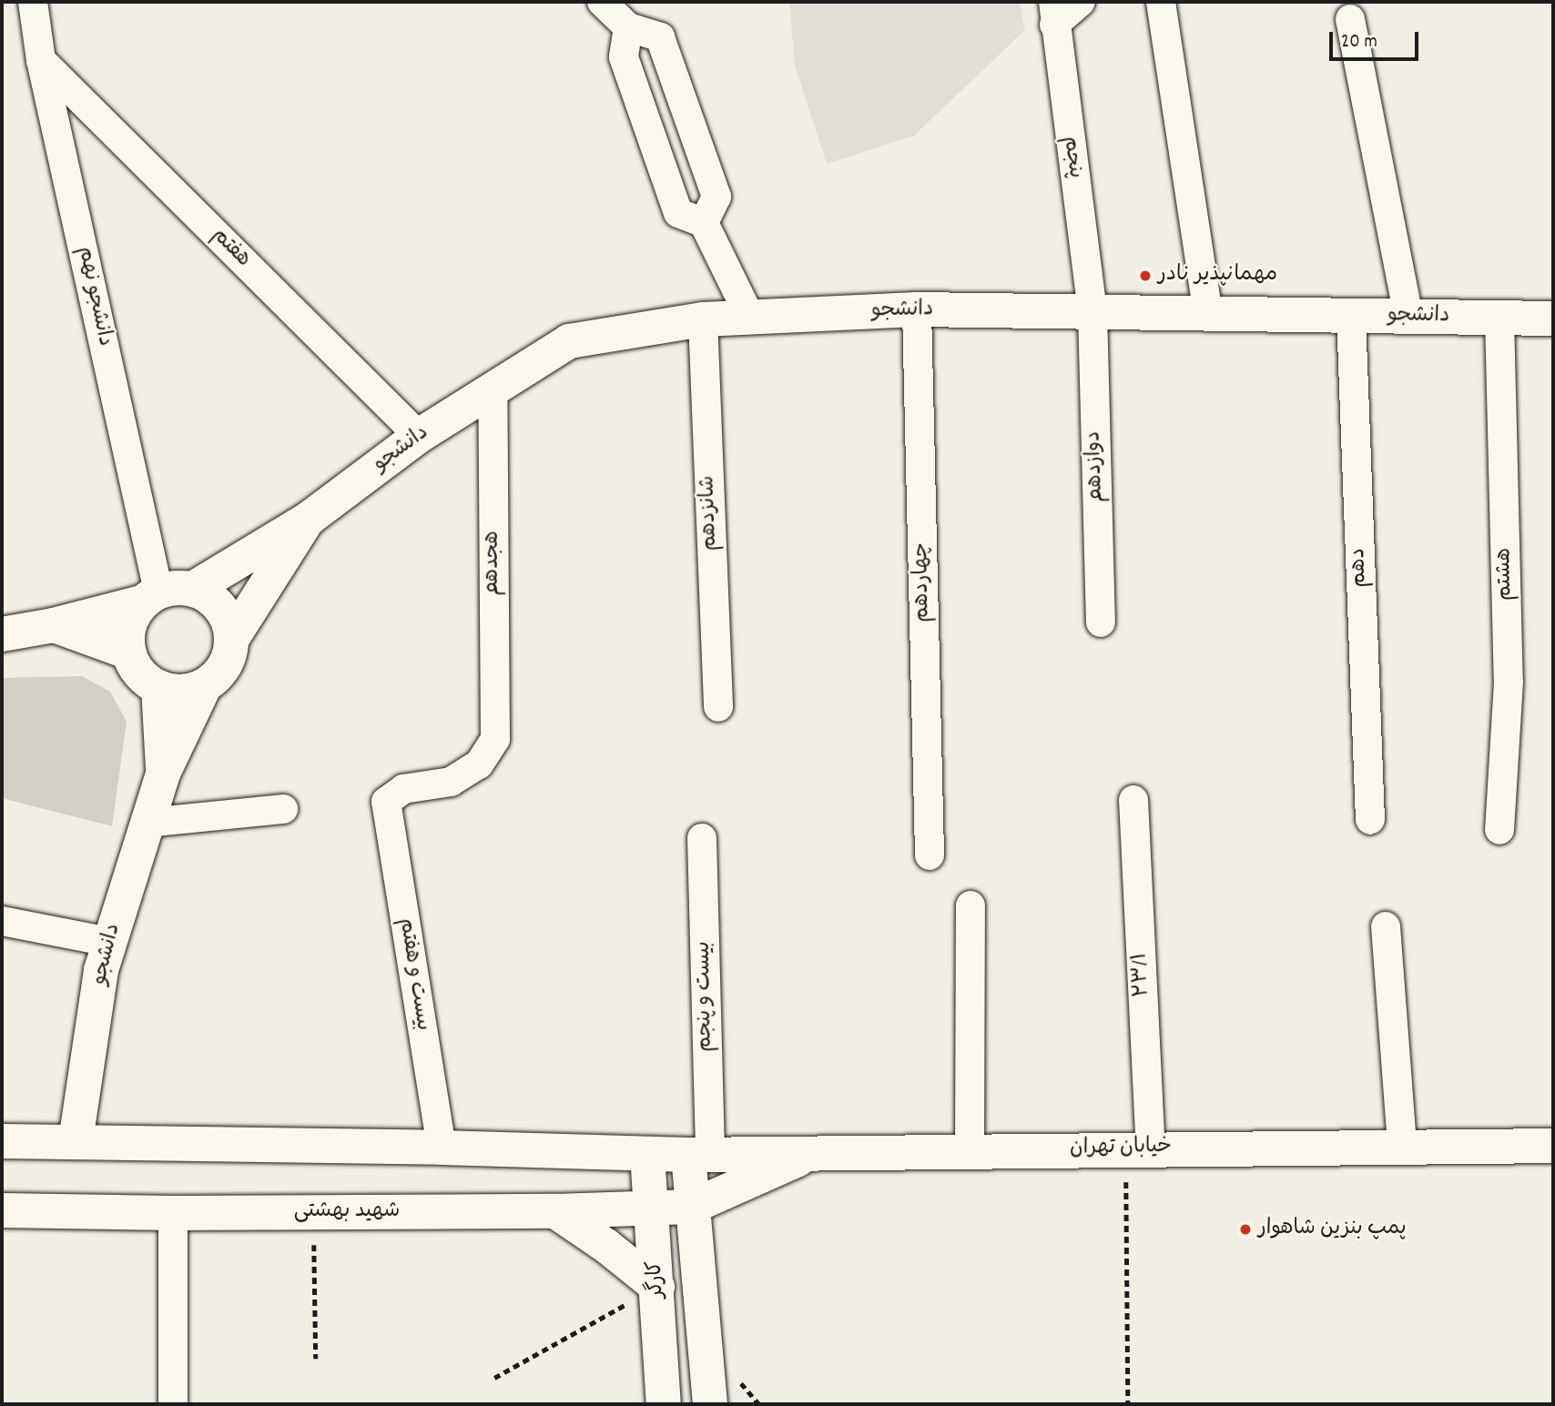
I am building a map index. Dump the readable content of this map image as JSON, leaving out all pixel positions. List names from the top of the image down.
{
  "streets": {
    "main road": [
      "دانشجو",
      "خیابان تهران",
      "شهید بهشتی",
      "کارگر"
    ],
    "street": [
      "پنجم",
      "هفتم",
      "دانشجو نهم",
      "دوازدهم",
      "شانزدهم",
      "هجدهم",
      "دهم",
      "هشتم",
      "چهاردهم",
      "بیست و هفتم",
      "۲۳/۱",
      "بیست و پنجم"
    ]
  },
  "crossings": [
    ["پنجم", "دانشجو"],
    ["پنجم", "دوازدهم"],
    ["هفتم", "دانشجو نهم"],
    ["هفتم", "دانشجو"],
    ["دانشجو نهم", "دانشجو"],
    ["دانشجو", "دوازدهم"],
    ["دانشجو", "شانزدهم"],
    ["دانشجو", "هجدهم"],
    ["دانشجو", "دهم"],
    ["دانشجو", "هشتم"],
    ["دانشجو", "چهاردهم"],
    ["هجدهم", "بیست و هفتم"],
    ["۲۳/۱", "خیابان تهران"],
    ["بیست و پنجم", "خیابان تهران"],
    ["بیست و پنجم", "کارگر"],
    ["خیابان تهران", "کارگر"],
    ["شهید بهشتی", "کارگر"]
  ],
  "places": ["مهمانپذیر نادر", "پمپ بنزین شاهوار"],
  "scale_bar": "20 m"
}
